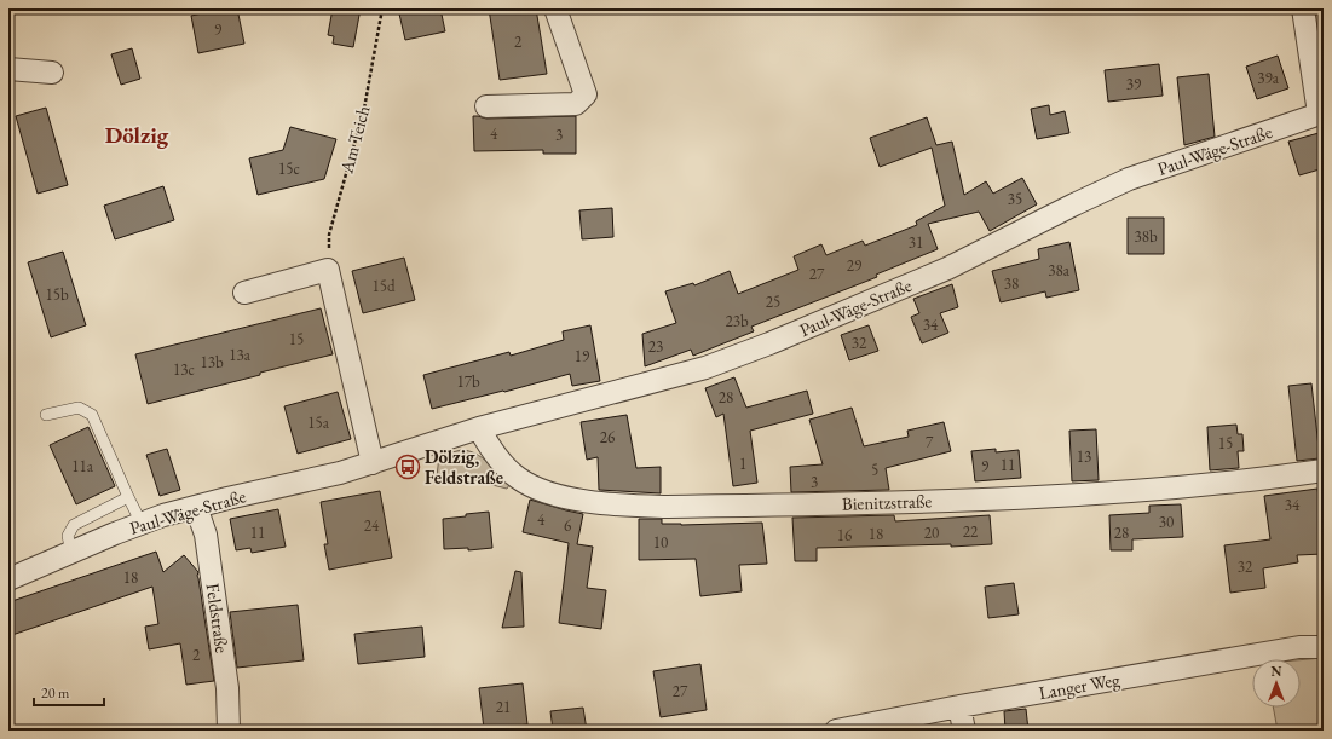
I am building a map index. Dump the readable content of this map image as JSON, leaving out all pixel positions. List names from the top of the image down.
{
  "streets": {
    "street": [
      "Paul-Wäge-Straße",
      "Bienitzstraße",
      "Feldstraße",
      "Langer Weg"
    ],
    "path": ["Am Teich"]
  },
  "crossings": [
    ["Paul-Wäge-Straße", "Bienitzstraße"],
    ["Paul-Wäge-Straße", "Feldstraße"]
  ],
  "districts": ["Dölzig"],
  "places": {
    "bus stop": ["Dölzig, Feldstraße"]
  },
  "house_numbers": [
    "9",
    "2",
    "39a",
    "39",
    "4",
    "3",
    "15c",
    "35",
    "38b",
    "31",
    "29",
    "38a",
    "27",
    "38",
    "15d",
    "15b",
    "25",
    "23b",
    "34",
    "15",
    "32",
    "23",
    "13a",
    "19",
    "13b",
    "13c",
    "17b",
    "28",
    "15a",
    "26",
    "7",
    "15",
    "13",
    "1",
    "11",
    "11a",
    "9",
    "5",
    "3",
    "34",
    "4",
    "30",
    "24",
    "6",
    "22",
    "11",
    "20",
    "28",
    "18",
    "16",
    "10",
    "32",
    "18",
    "2",
    "27",
    "21"
  ],
  "scale_bar": "20 m",
  "north": "top"
}
